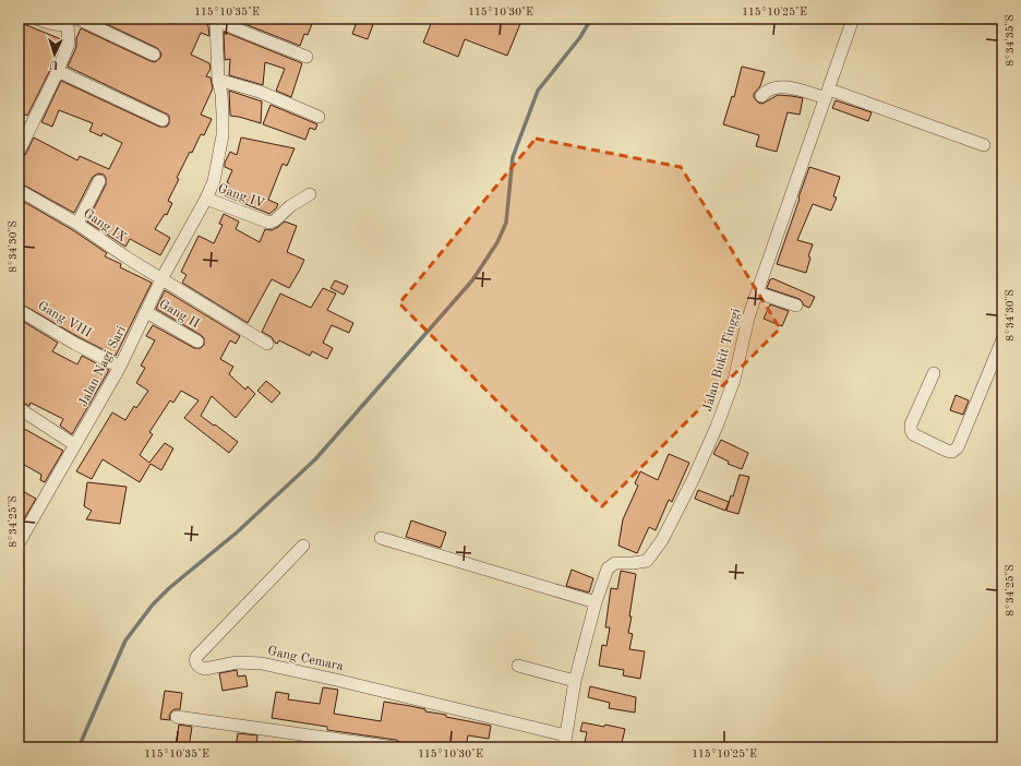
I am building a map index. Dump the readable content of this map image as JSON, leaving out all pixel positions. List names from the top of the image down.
{
  "streets": {
    "street": [
      "Gang IV",
      "Gang IX",
      "Gang II",
      "Gang VIII",
      "Jalan Bukit Tinggi",
      "Jalan Nagi Sari",
      "Gang Cemara"
    ]
  },
  "crossings": [
    ["Gang IV", "Jalan Nagi Sari"],
    ["Gang IX", "Jalan Nagi Sari"],
    ["Gang II", "Jalan Nagi Sari"],
    ["Gang VIII", "Jalan Nagi Sari"],
    ["Jalan Bukit Tinggi", "Gang Cemara"]
  ],
  "north": "bottom",
  "coordinates": [
    "115°10'35\"E",
    "115°10'30\"E",
    "115°10'25\"E",
    "8°34'35\"S",
    "8°34'30\"S",
    "8°34'25\"S"
  ]
}
